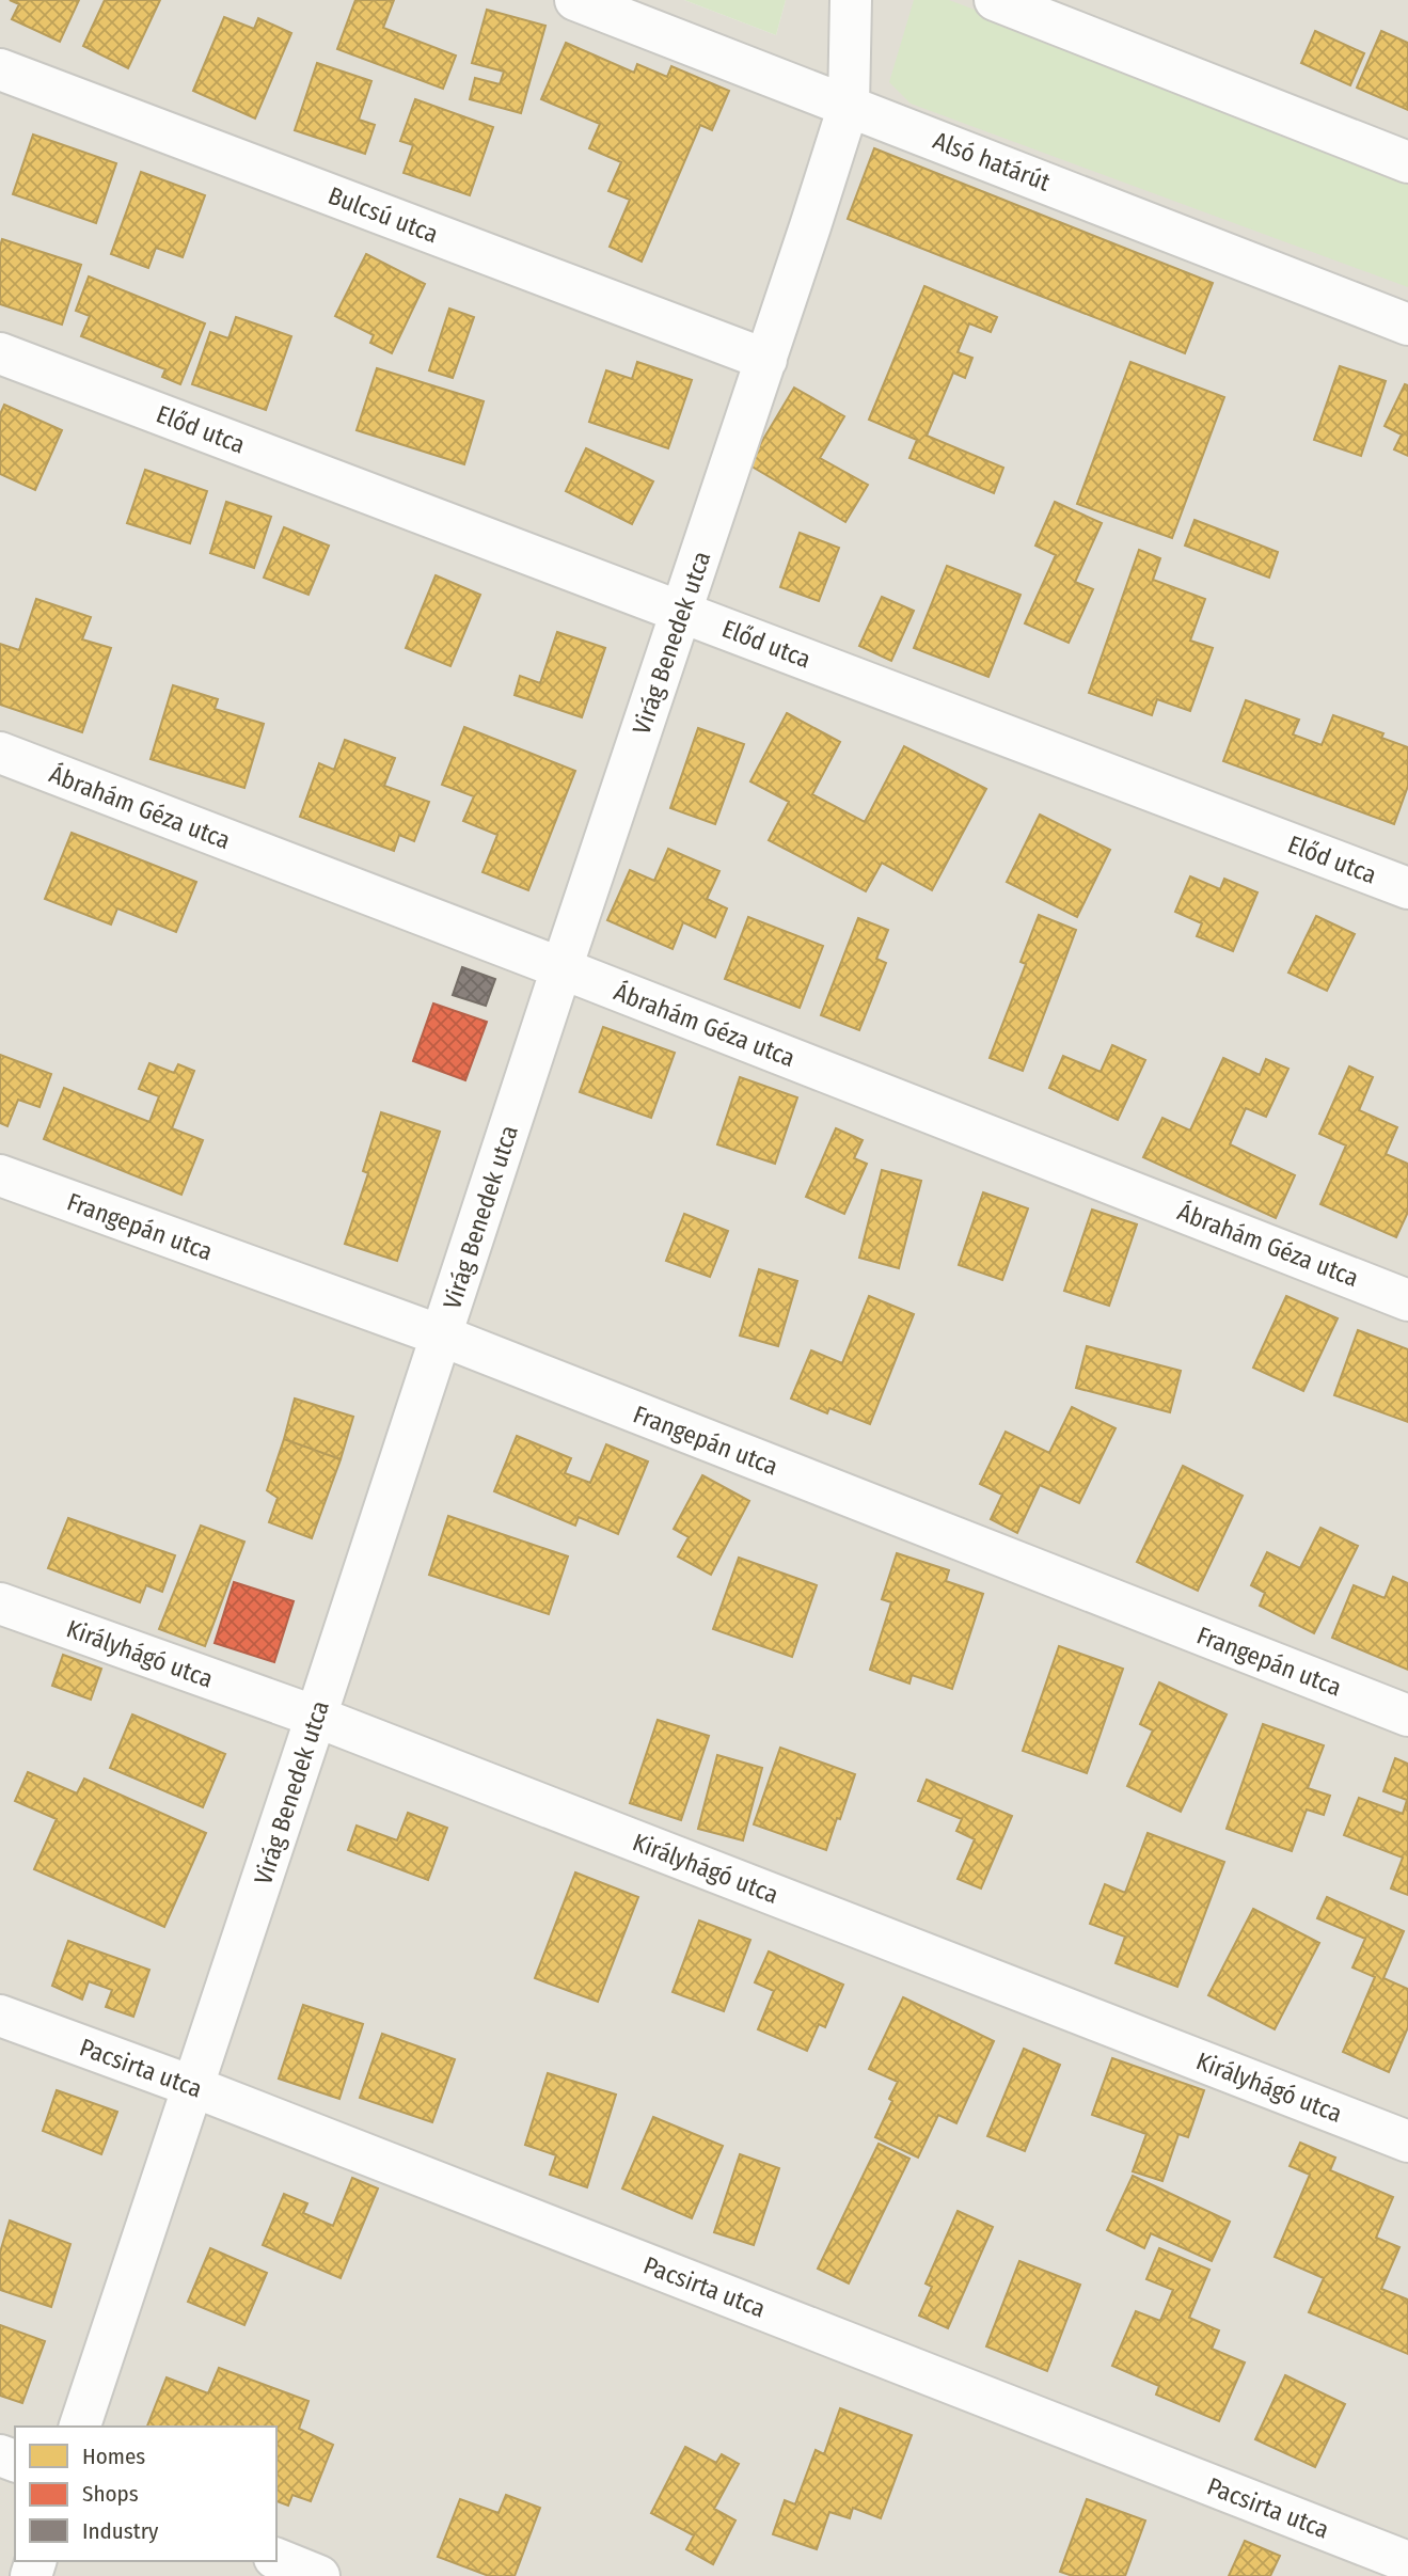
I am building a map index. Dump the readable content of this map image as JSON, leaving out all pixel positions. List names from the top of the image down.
{
  "streets": {
    "street": [
      "Alsó határút",
      "Bulcsú utca",
      "Előd utca",
      "Virág Benedek utca",
      "Ábrahám Géza utca",
      "Frangepán utca",
      "Királyhágó utca",
      "Pacsirta utca"
    ]
  },
  "crossings": [
    ["Alsó határút", "Virág Benedek utca"],
    ["Bulcsú utca", "Virág Benedek utca"],
    ["Előd utca", "Virág Benedek utca"],
    ["Virág Benedek utca", "Ábrahám Géza utca"],
    ["Virág Benedek utca", "Frangepán utca"],
    ["Virág Benedek utca", "Királyhágó utca"],
    ["Virág Benedek utca", "Pacsirta utca"]
  ],
  "legend": ["Homes", "Shops", "Industry"]
}
